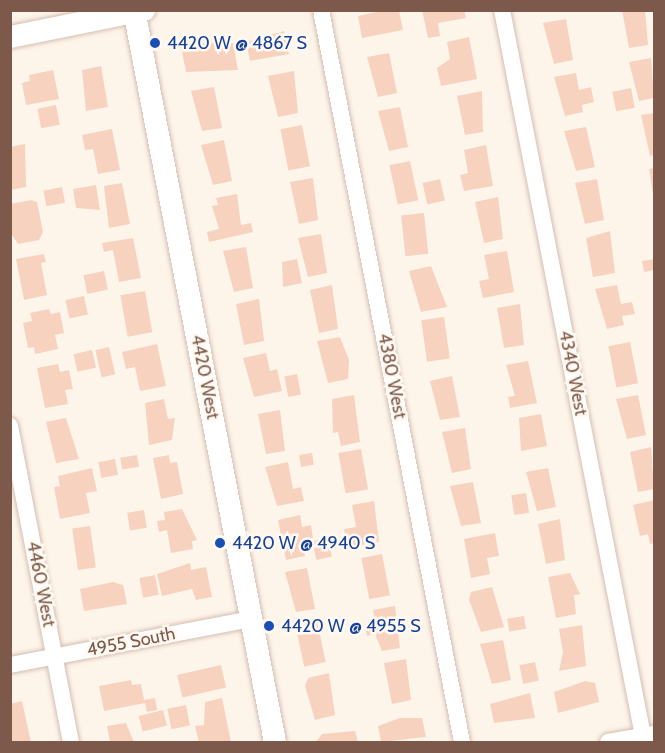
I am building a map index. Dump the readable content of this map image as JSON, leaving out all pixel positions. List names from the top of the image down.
{
  "streets": {
    "street": [
      "4340 West",
      "4380 West",
      "4420 West",
      "4460 West",
      "4955 South"
    ]
  },
  "crossings": [
    ["4420 West", "4955 South"],
    ["4460 West", "4955 South"]
  ],
  "places": ["4420 W @ 4867 S", "4420 W @ 4940 S", "4420 W @ 4955 S"]
}
